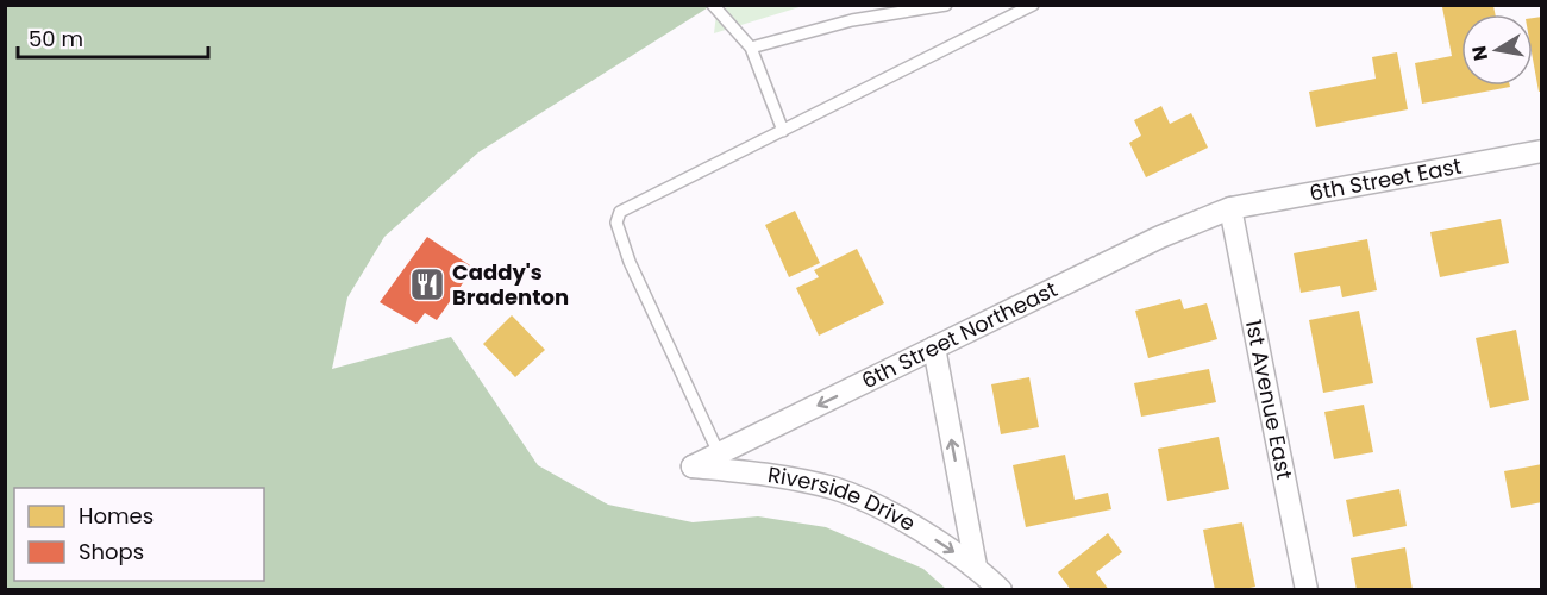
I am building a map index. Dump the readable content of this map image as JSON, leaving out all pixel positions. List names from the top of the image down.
{
  "streets": {
    "street": [
      "6th Street East",
      "6th Street Northeast",
      "1st Avenue East",
      "Riverside Drive"
    ]
  },
  "crossings": [
    ["6th Street East", "6th Street Northeast"],
    ["6th Street East", "1st Avenue East"],
    ["6th Street Northeast", "1st Avenue East"],
    ["6th Street Northeast", "Riverside Drive"]
  ],
  "one_way": ["6th Street Northeast", "Riverside Drive"],
  "places": {
    "restaurant": ["Caddy's Bradenton"]
  },
  "legend": ["Homes", "Shops"],
  "scale_bar": "50 m",
  "north": "left"
}
